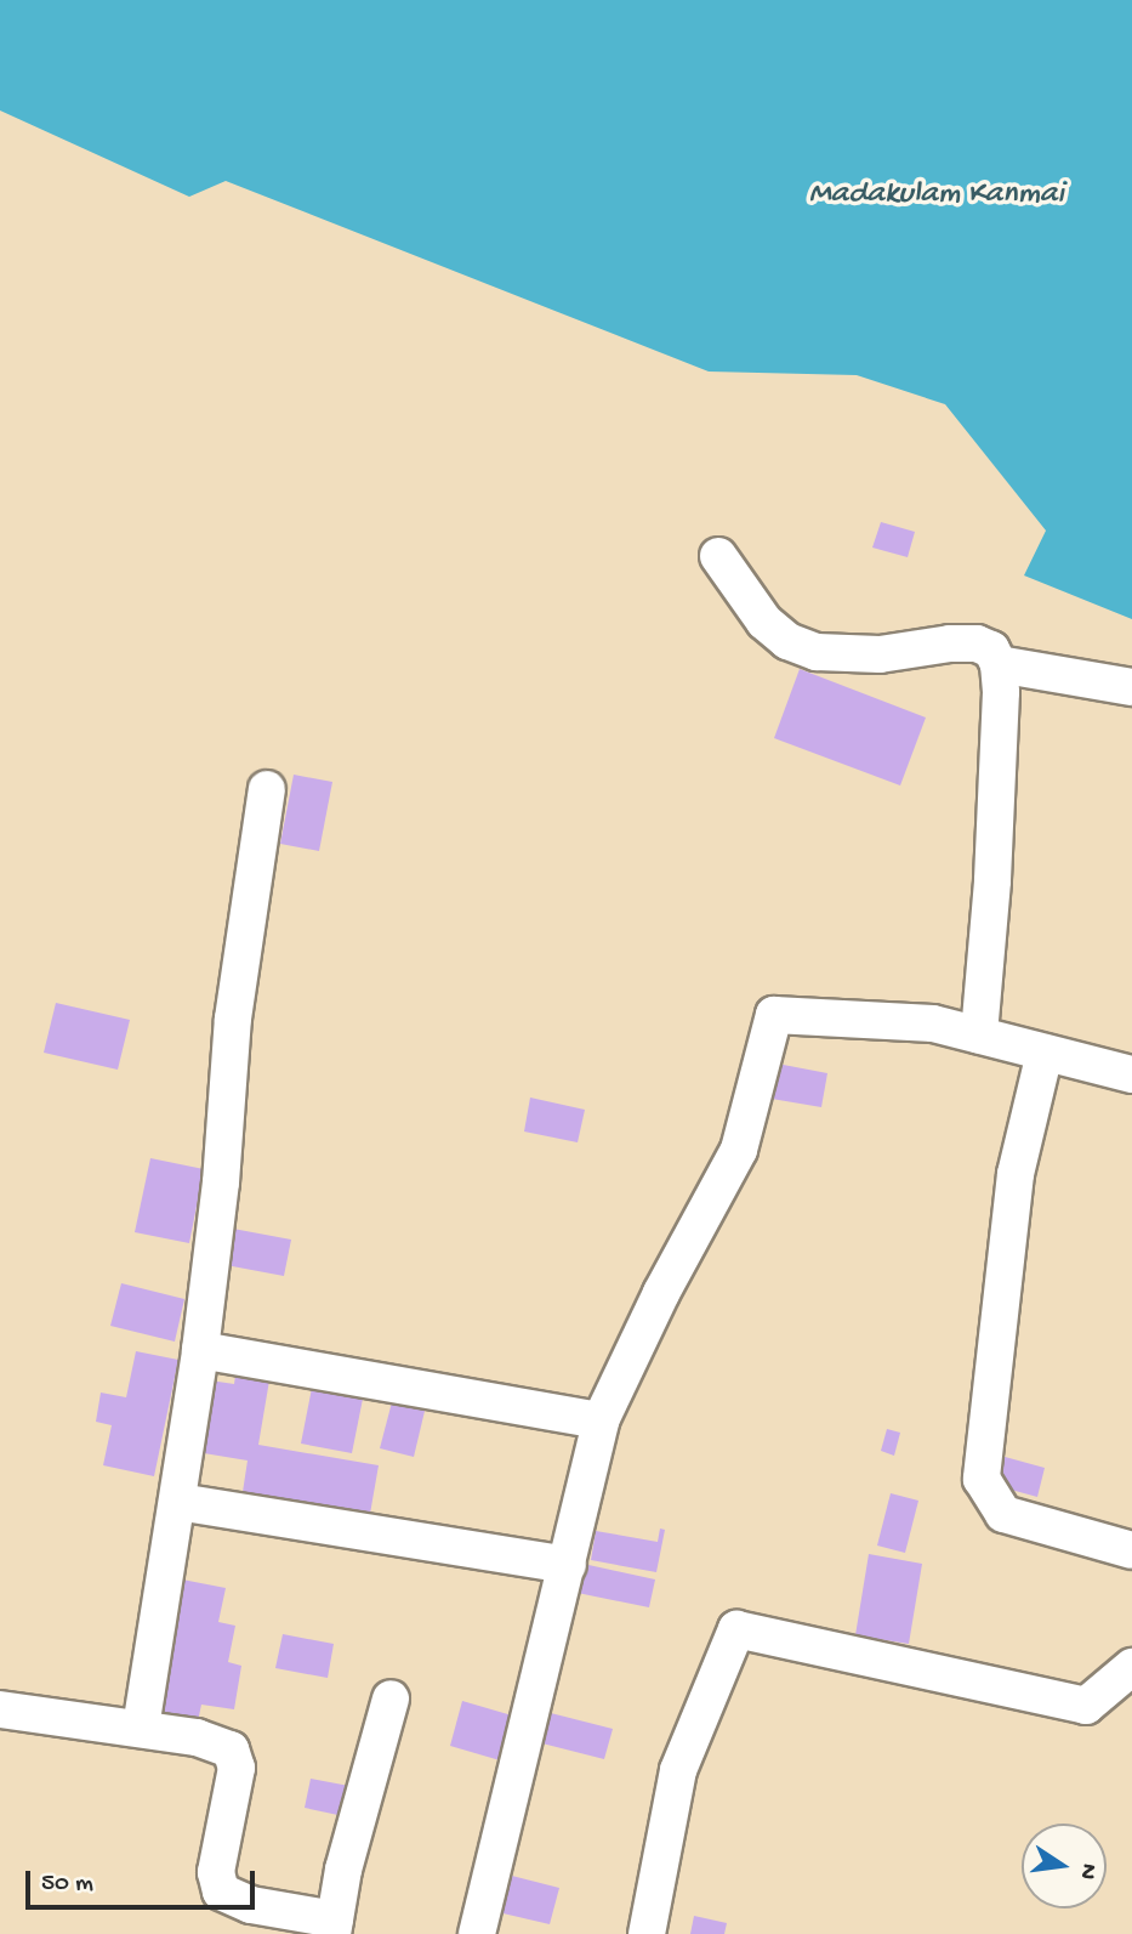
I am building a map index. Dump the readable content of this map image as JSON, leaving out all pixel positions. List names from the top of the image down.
{
  "water": ["Madakulam Kanmai"],
  "scale_bar": "50 m",
  "north": "right"
}
